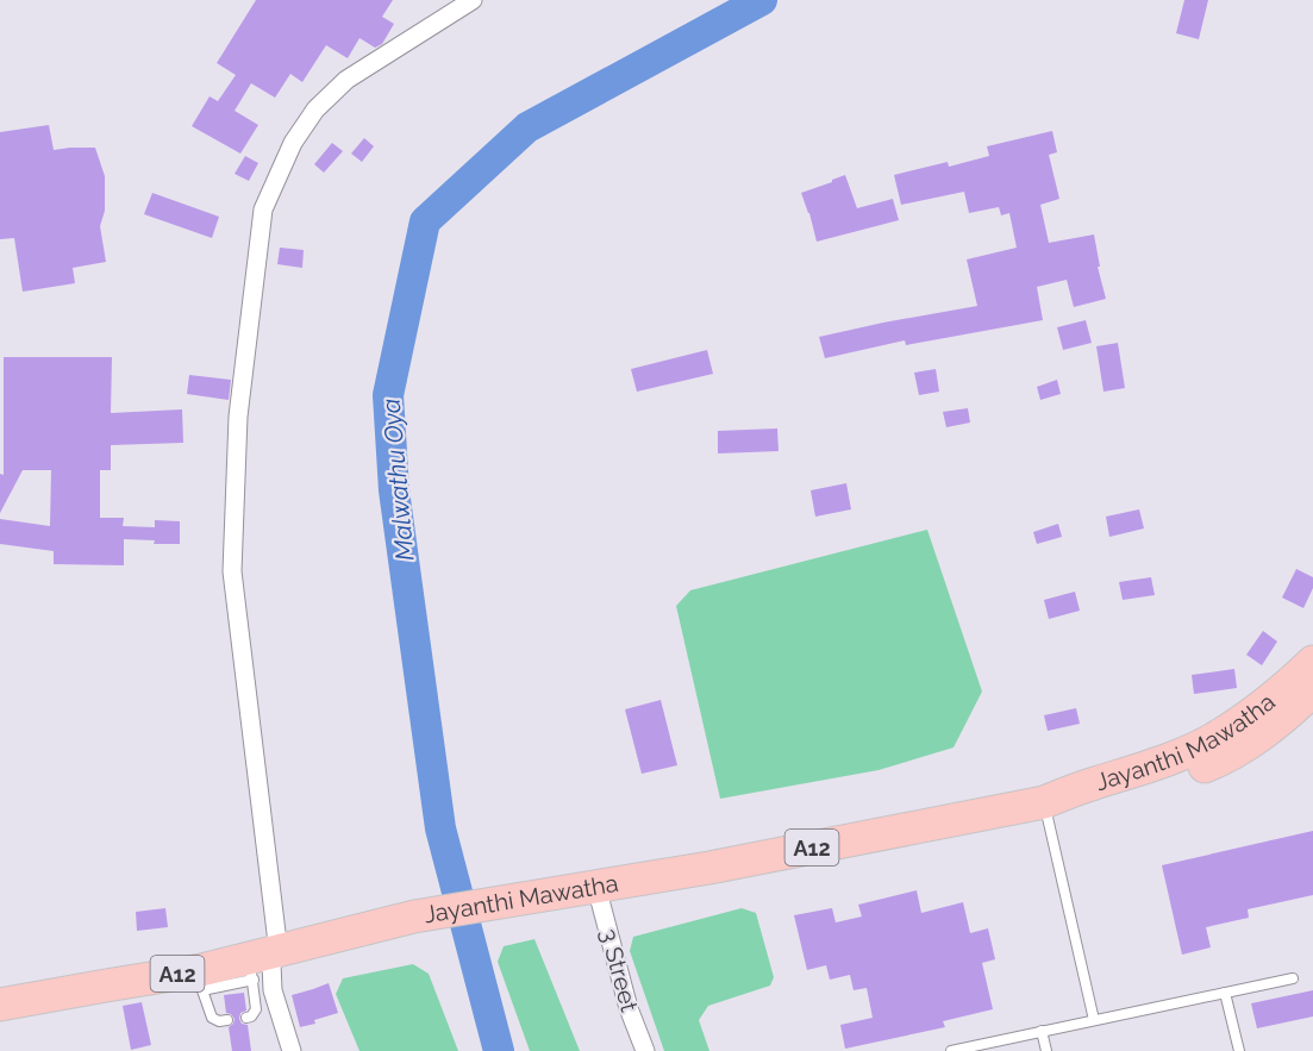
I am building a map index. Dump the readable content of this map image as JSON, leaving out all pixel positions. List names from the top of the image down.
{
  "streets": {
    "highway": ["Jayanthi Mawatha", "A12"],
    "street": ["3 Street"]
  },
  "crossings": [
    ["Jayanthi Mawatha", "3 Street"]
  ],
  "water": ["Malwathu Oya"]
}
